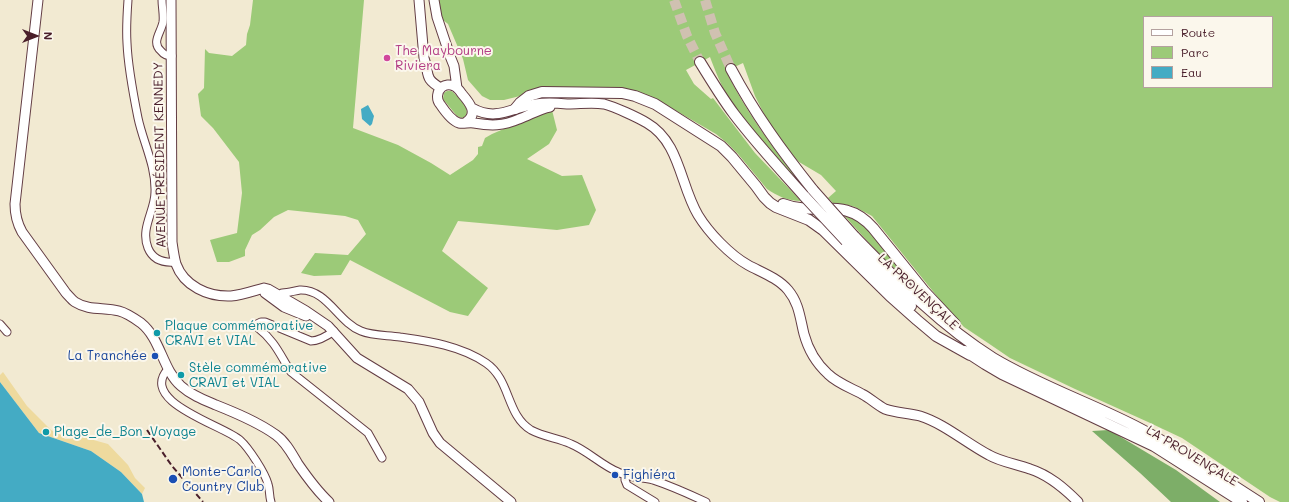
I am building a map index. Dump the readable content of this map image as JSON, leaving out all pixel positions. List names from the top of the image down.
{
  "streets": {
    "highway": ["LA PROVENÇALE"],
    "main road": ["AVENUE PRÉSIDENT KENNEDY"]
  },
  "places": [
    "The Maybourne Riviera",
    "Plaque commémorative CRAVI et VIAL",
    "La Tranchée",
    "Stèle commémorative CRAVI et VIAL",
    "Plage_de_Bon_Voyage",
    "Fighiéra",
    "Monte-Carlo Country Club"
  ],
  "legend": ["Route", "Parc", "Eau"],
  "north": "right"
}
